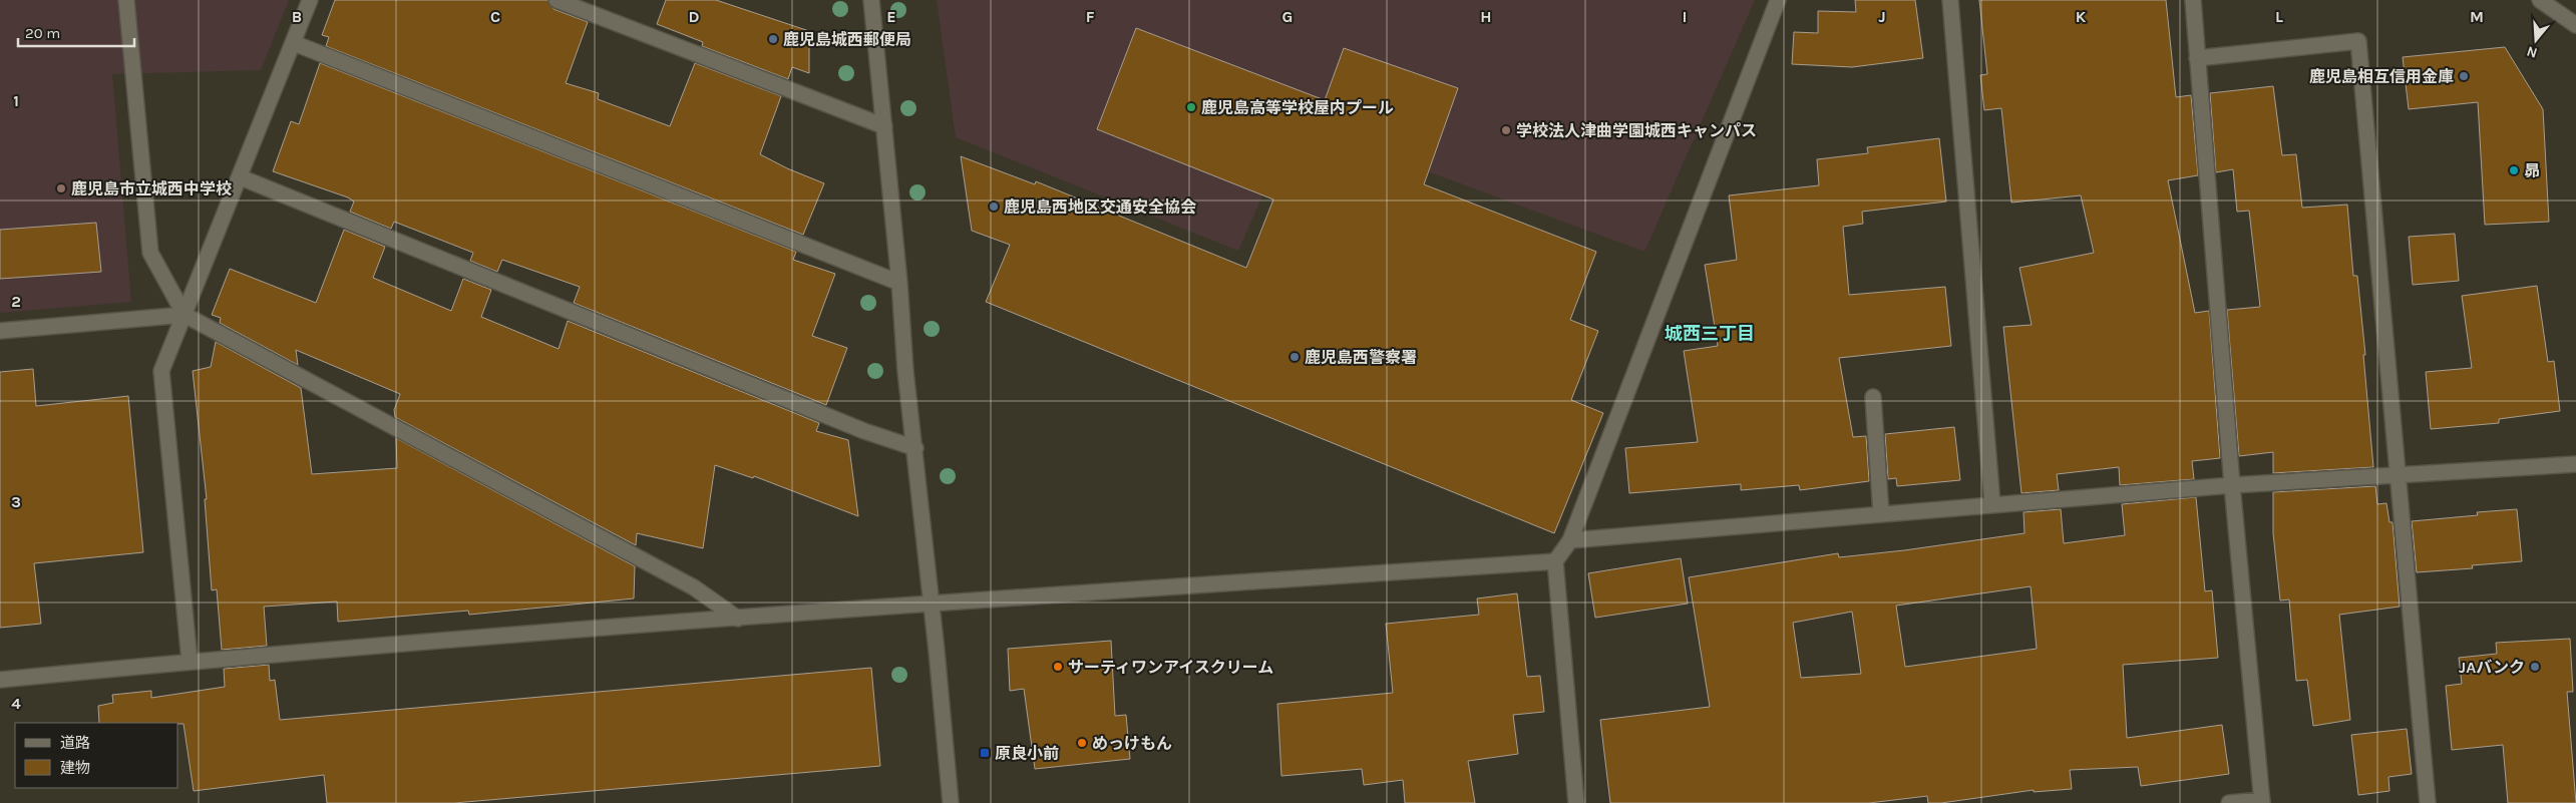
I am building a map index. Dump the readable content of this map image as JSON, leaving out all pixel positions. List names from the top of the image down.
{
  "districts": ["城西三丁目"],
  "places": {
    "other": [
      "鹿児島城西郵便局",
      "鹿児島相互信用金庫",
      "鹿児島高等学校屋内プール",
      "学校法人津曲学園城西キャンパス",
      "昴",
      "鹿児島市立城西中学校",
      "鹿児島西地区交通安全協会",
      "鹿児島西警察署",
      "サーティワンアイスクリーム",
      "JAバンク",
      "めっけもん"
    ],
    "transit": ["原良小前"]
  },
  "legend": ["道路", "建物"],
  "scale_bar": "20 m",
  "north": "bottom",
  "grid": {
    "columns": [
      "B",
      "C",
      "D",
      "E",
      "F",
      "G",
      "H",
      "I",
      "J",
      "K",
      "L",
      "M"
    ],
    "rows": [
      "1",
      "2",
      "3",
      "4"
    ]
  }
}
